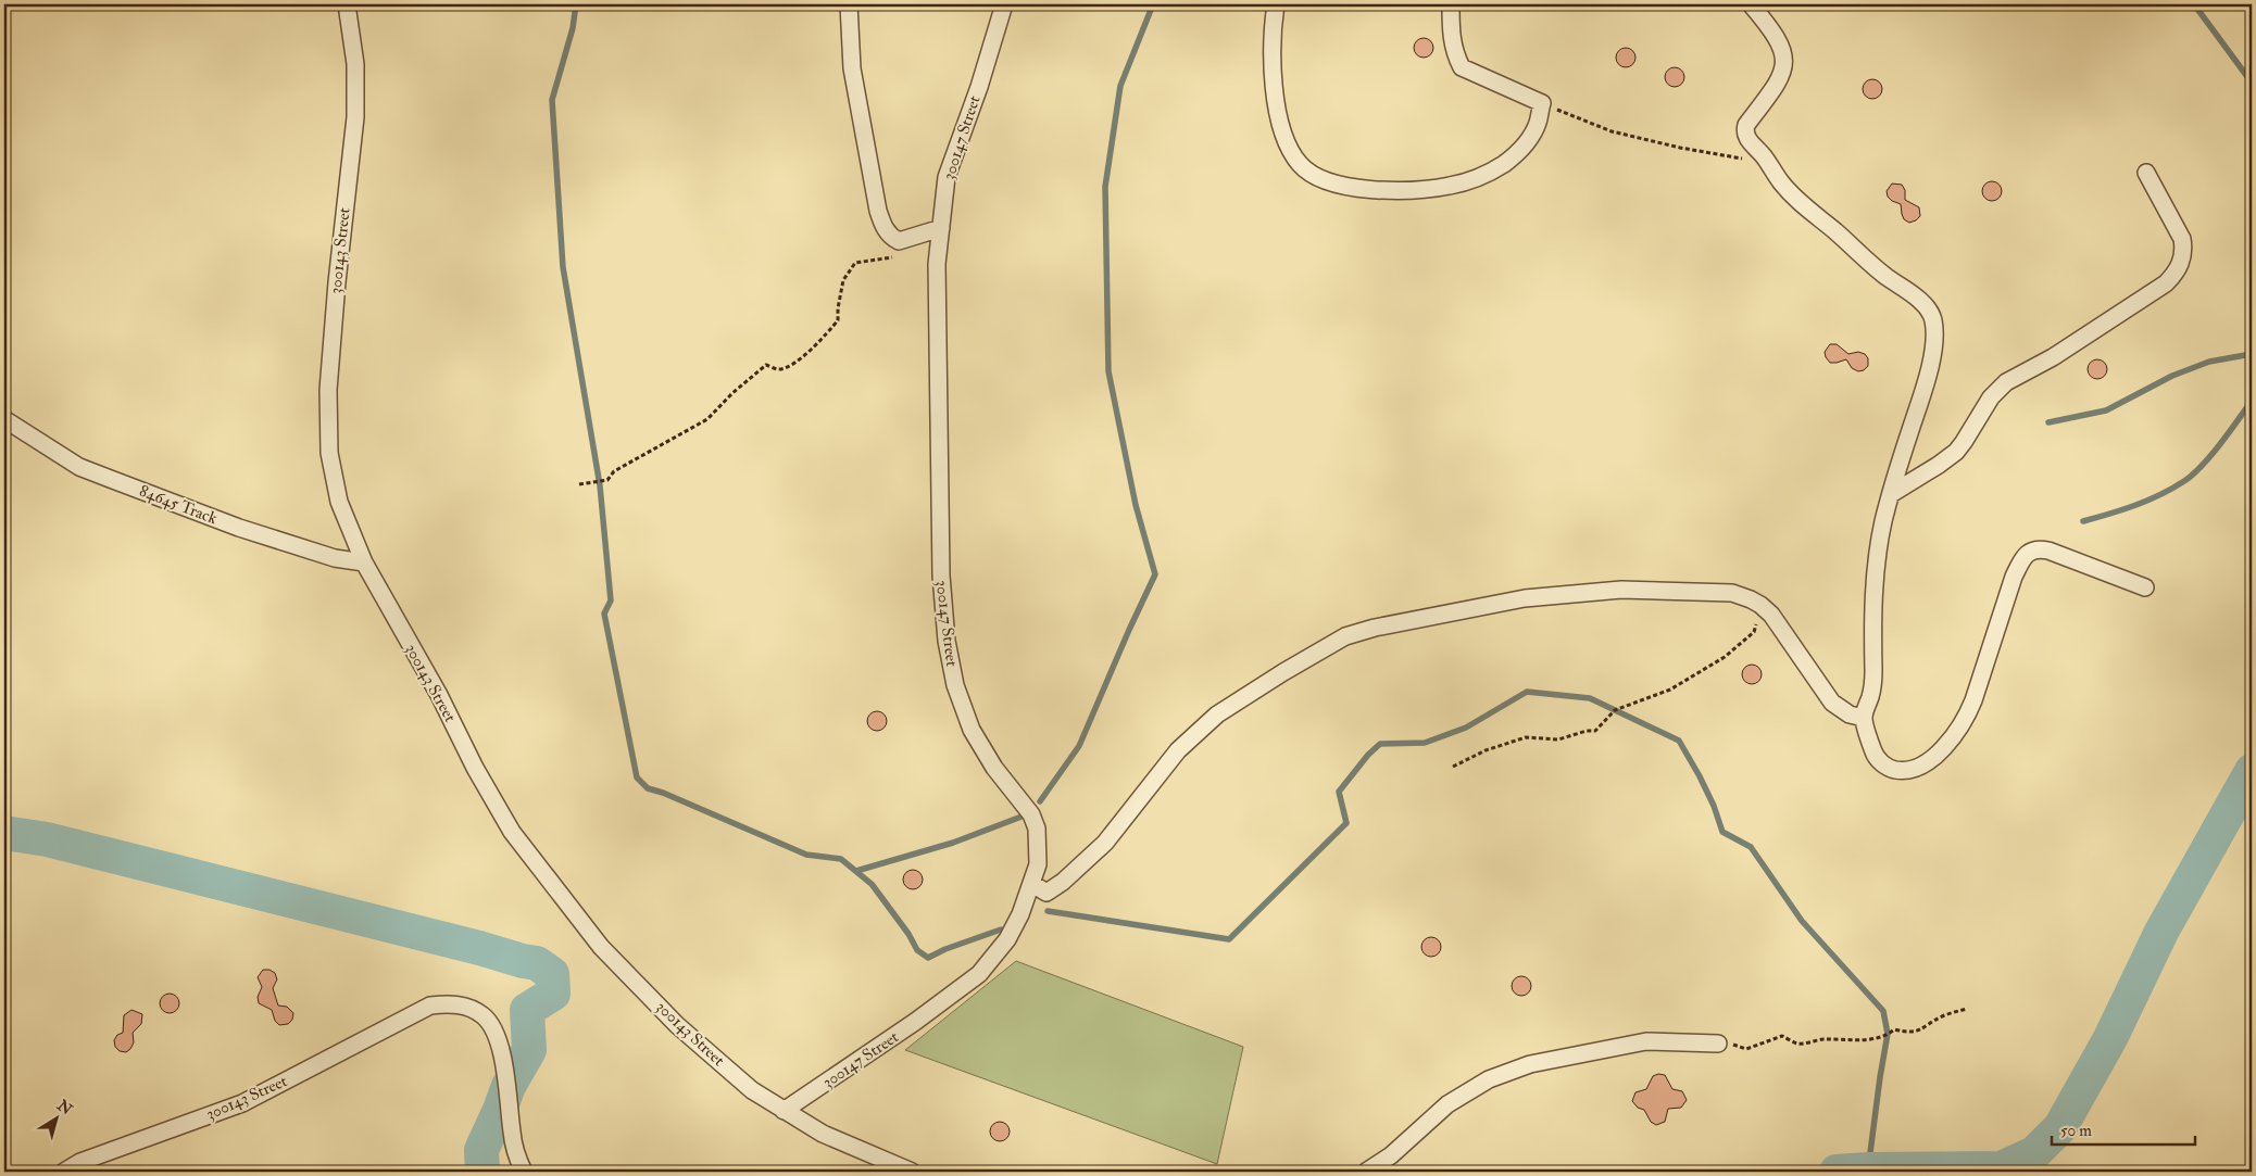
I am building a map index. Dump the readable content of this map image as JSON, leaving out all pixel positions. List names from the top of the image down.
{
  "streets": {
    "street": ["300147 Street", "300143 Street", "84645 Track"]
  },
  "crossings": [
    ["300147 Street", "300143 Street"],
    ["300143 Street", "84645 Track"]
  ],
  "scale_bar": "50 m",
  "north": "top right"
}
